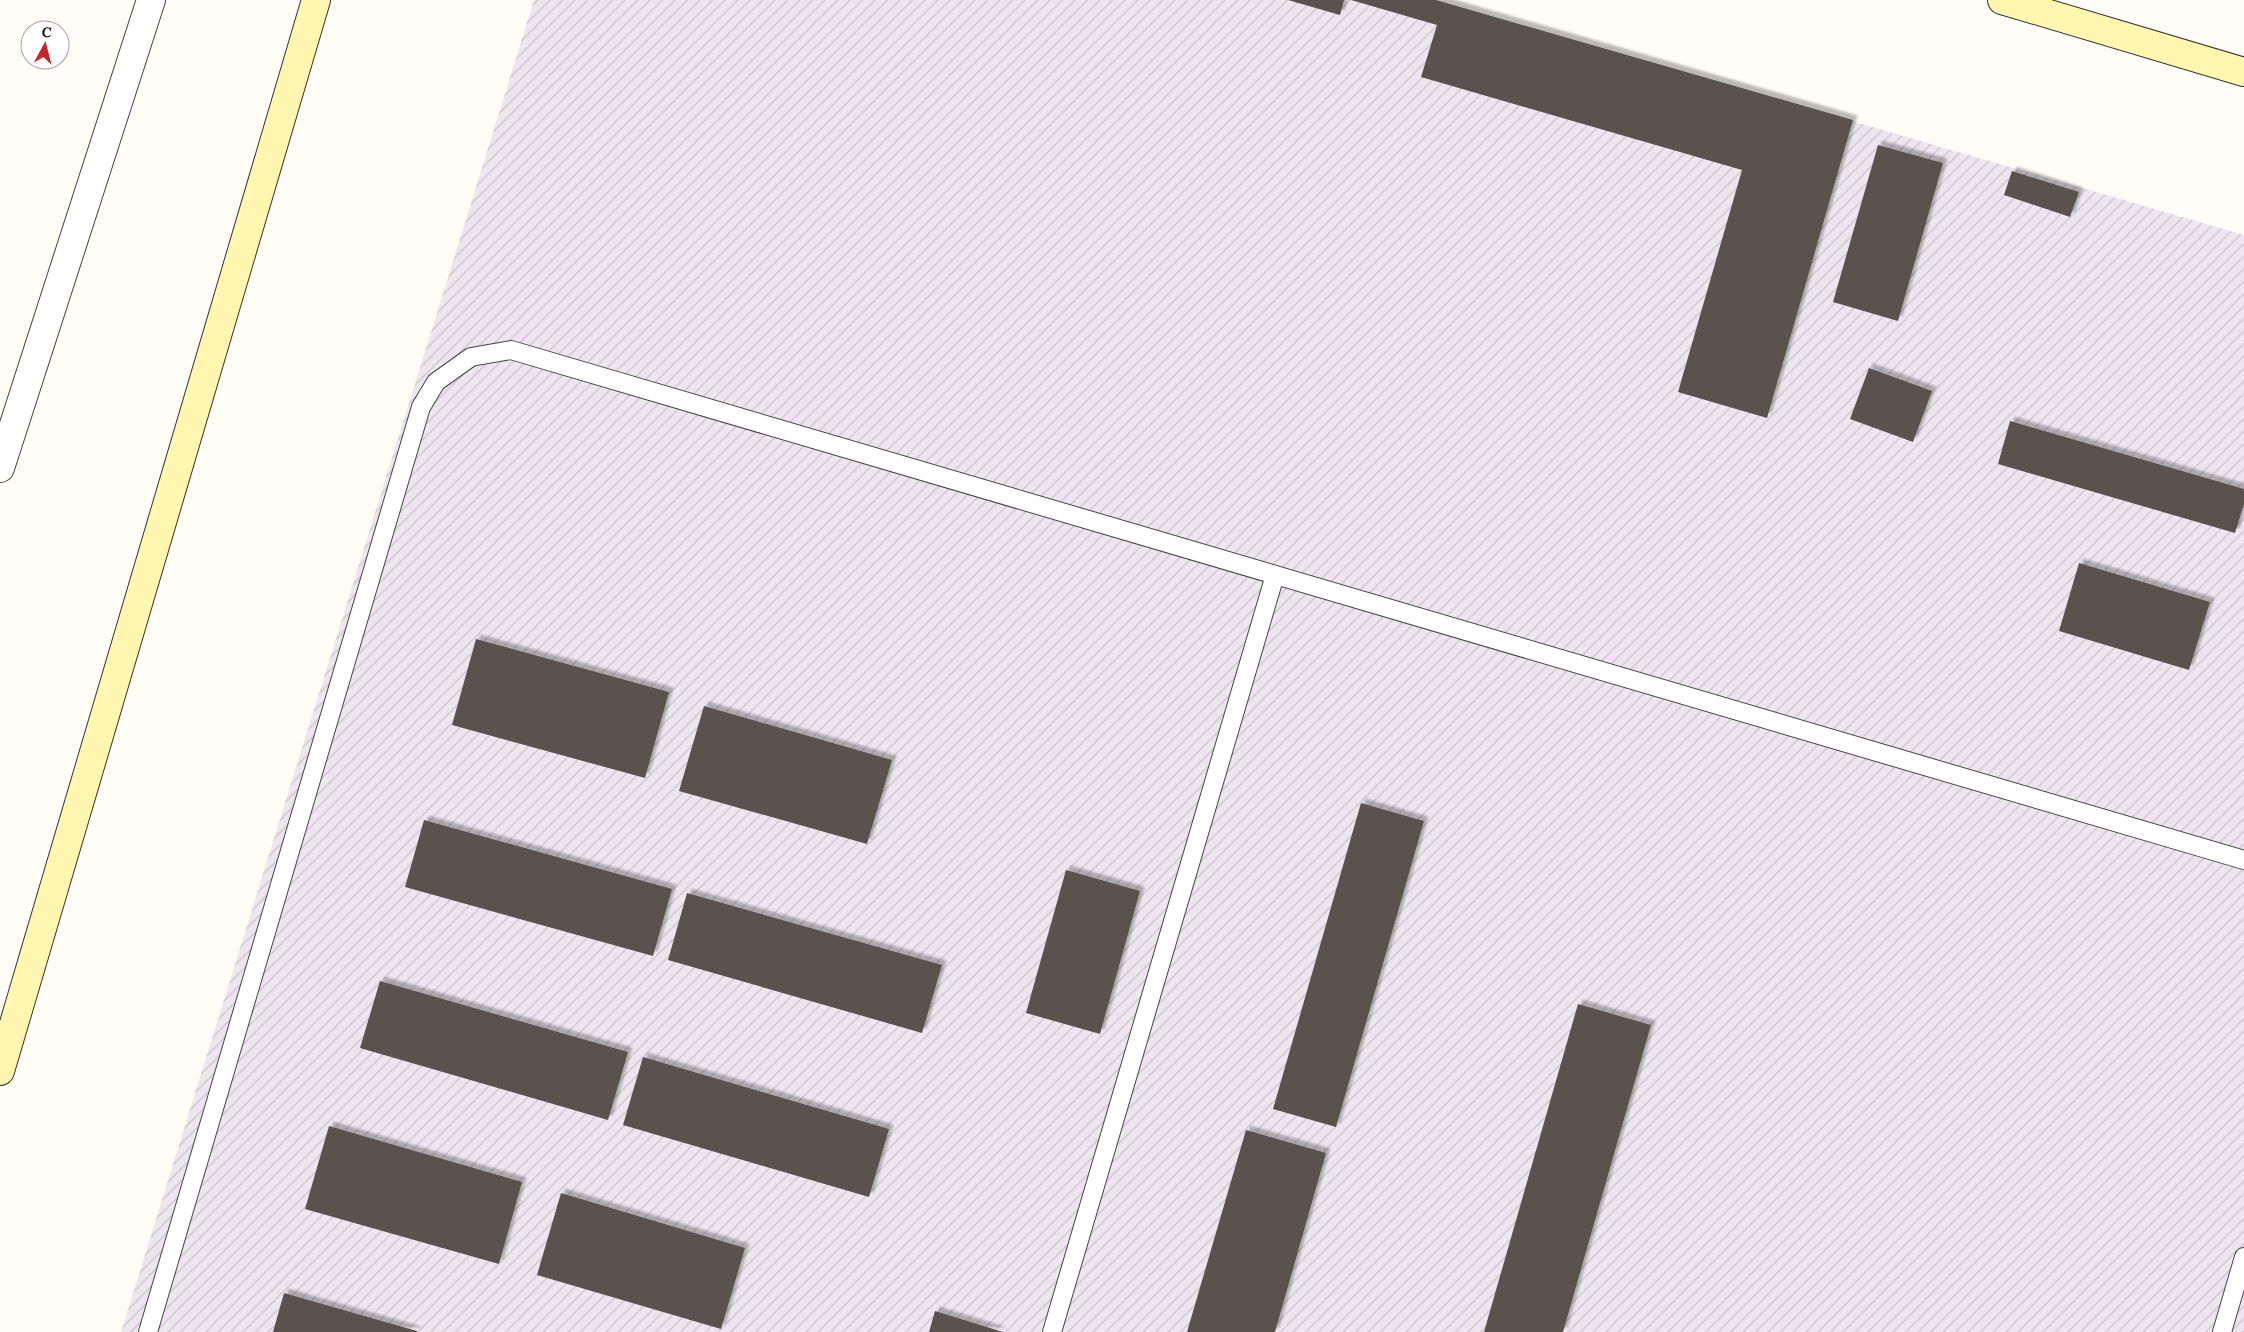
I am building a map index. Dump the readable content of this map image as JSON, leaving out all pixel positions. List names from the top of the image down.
{
  "north": "top"
}
